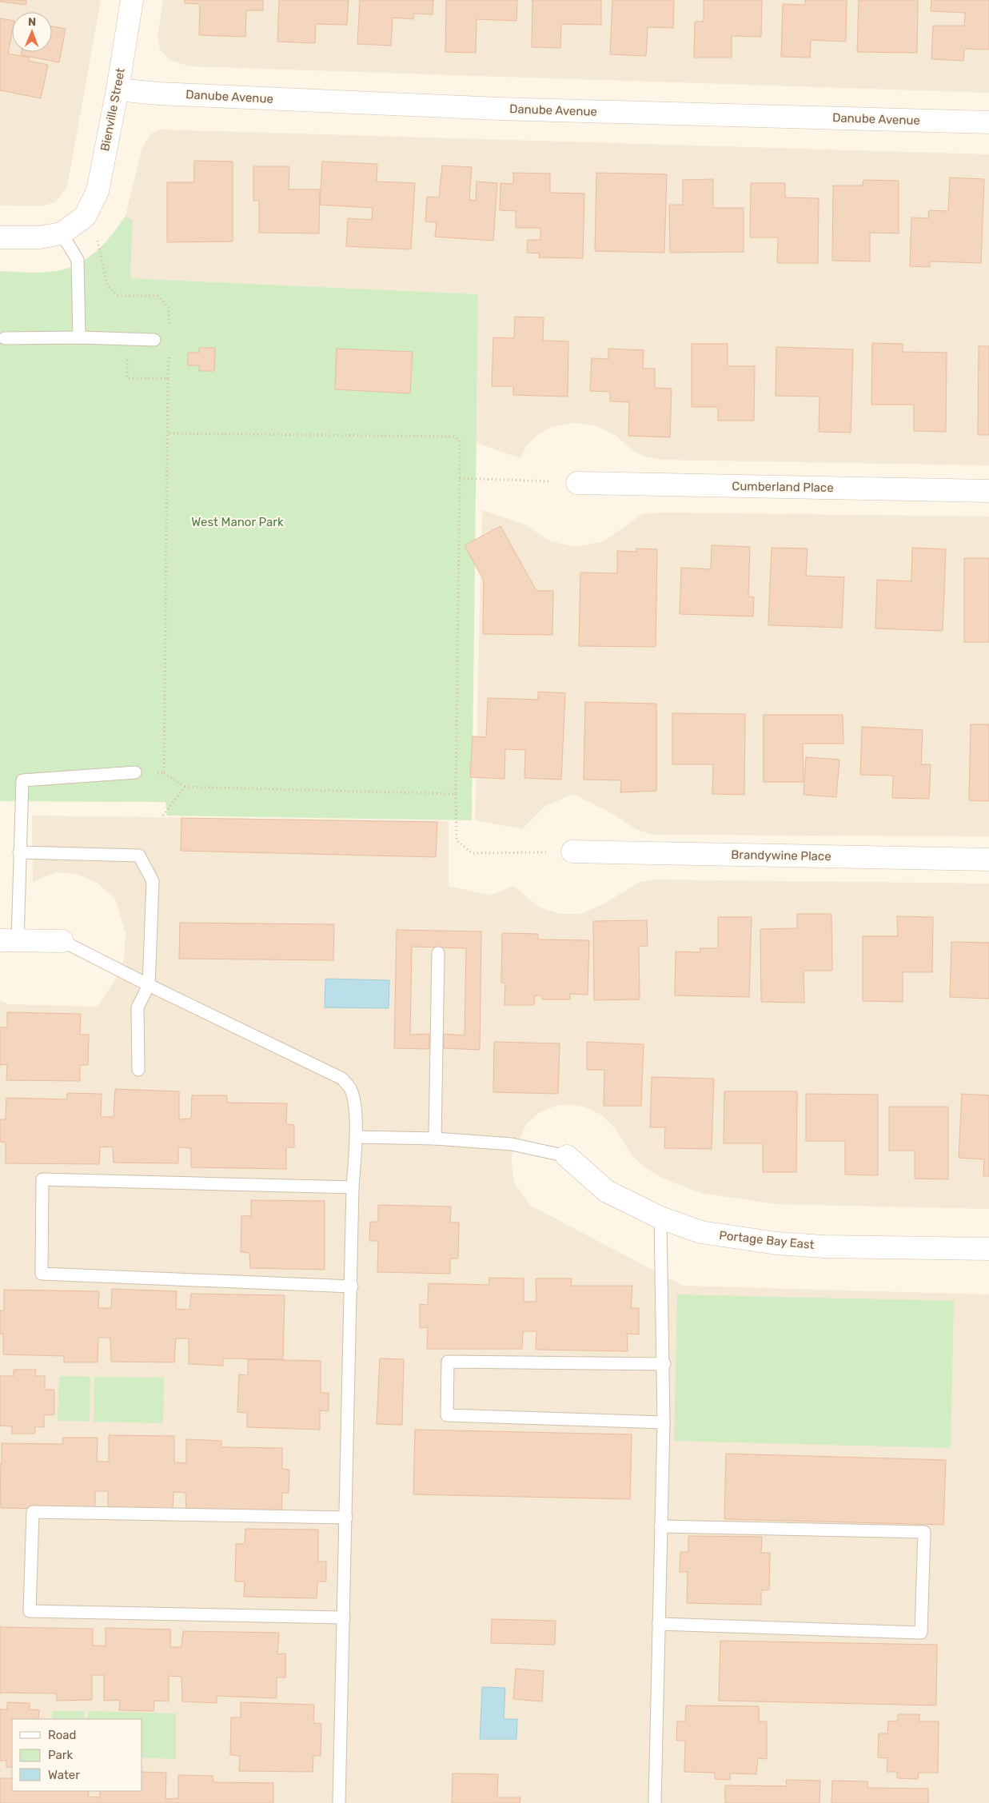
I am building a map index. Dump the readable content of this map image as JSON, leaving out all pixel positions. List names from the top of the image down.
{
  "streets": {
    "street": [
      "Danube Avenue",
      "Bienville Street",
      "Cumberland Place",
      "Brandywine Place",
      "Portage Bay East"
    ]
  },
  "crossings": [
    ["Danube Avenue", "Bienville Street"]
  ],
  "parks": ["West Manor Park"],
  "legend": ["Road", "Park", "Water"],
  "north": "top"
}
